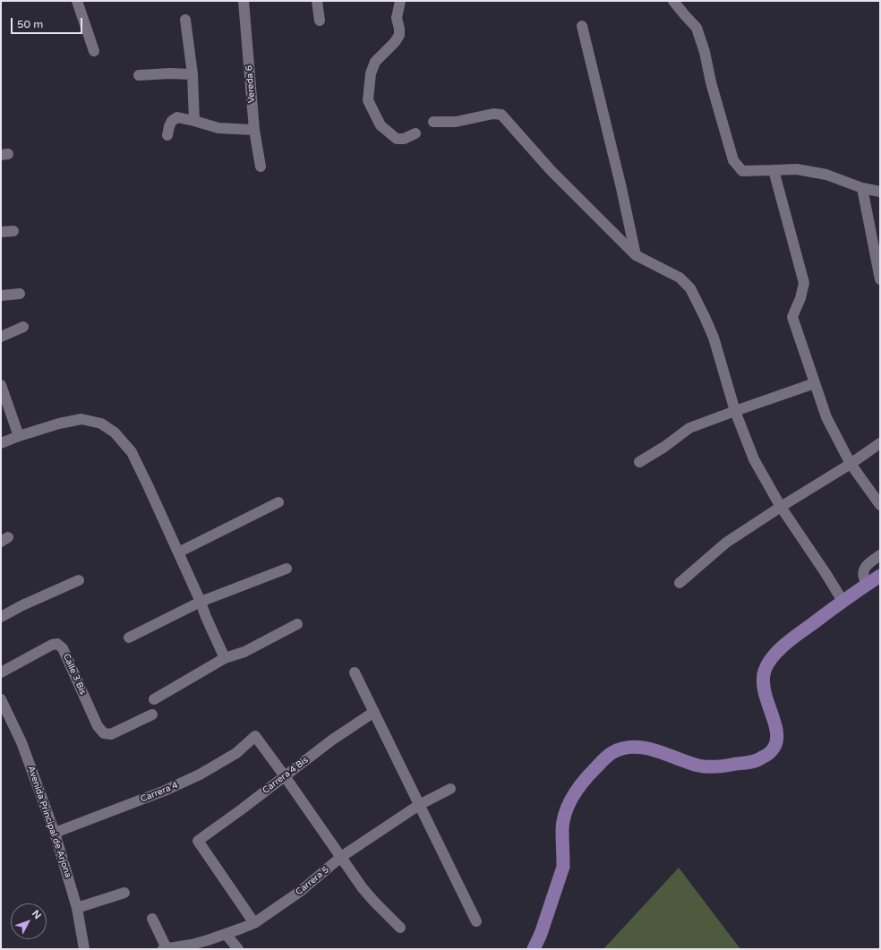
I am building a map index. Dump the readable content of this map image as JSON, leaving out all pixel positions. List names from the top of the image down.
{
  "streets": {
    "street": [
      "Vereda 6",
      "Calle 3 Bis",
      "Carrera 4 Bis",
      "Carrera 4",
      "Avenida Principal de Arjona",
      "Carrera 5"
    ]
  },
  "crossings": [
    ["Carrera 4 Bis", "Carrera 4"],
    ["Carrera 4 Bis", "Carrera 5"],
    ["Carrera 4", "Avenida Principal de Arjona"]
  ],
  "scale_bar": "50 m",
  "north": "top right"
}
